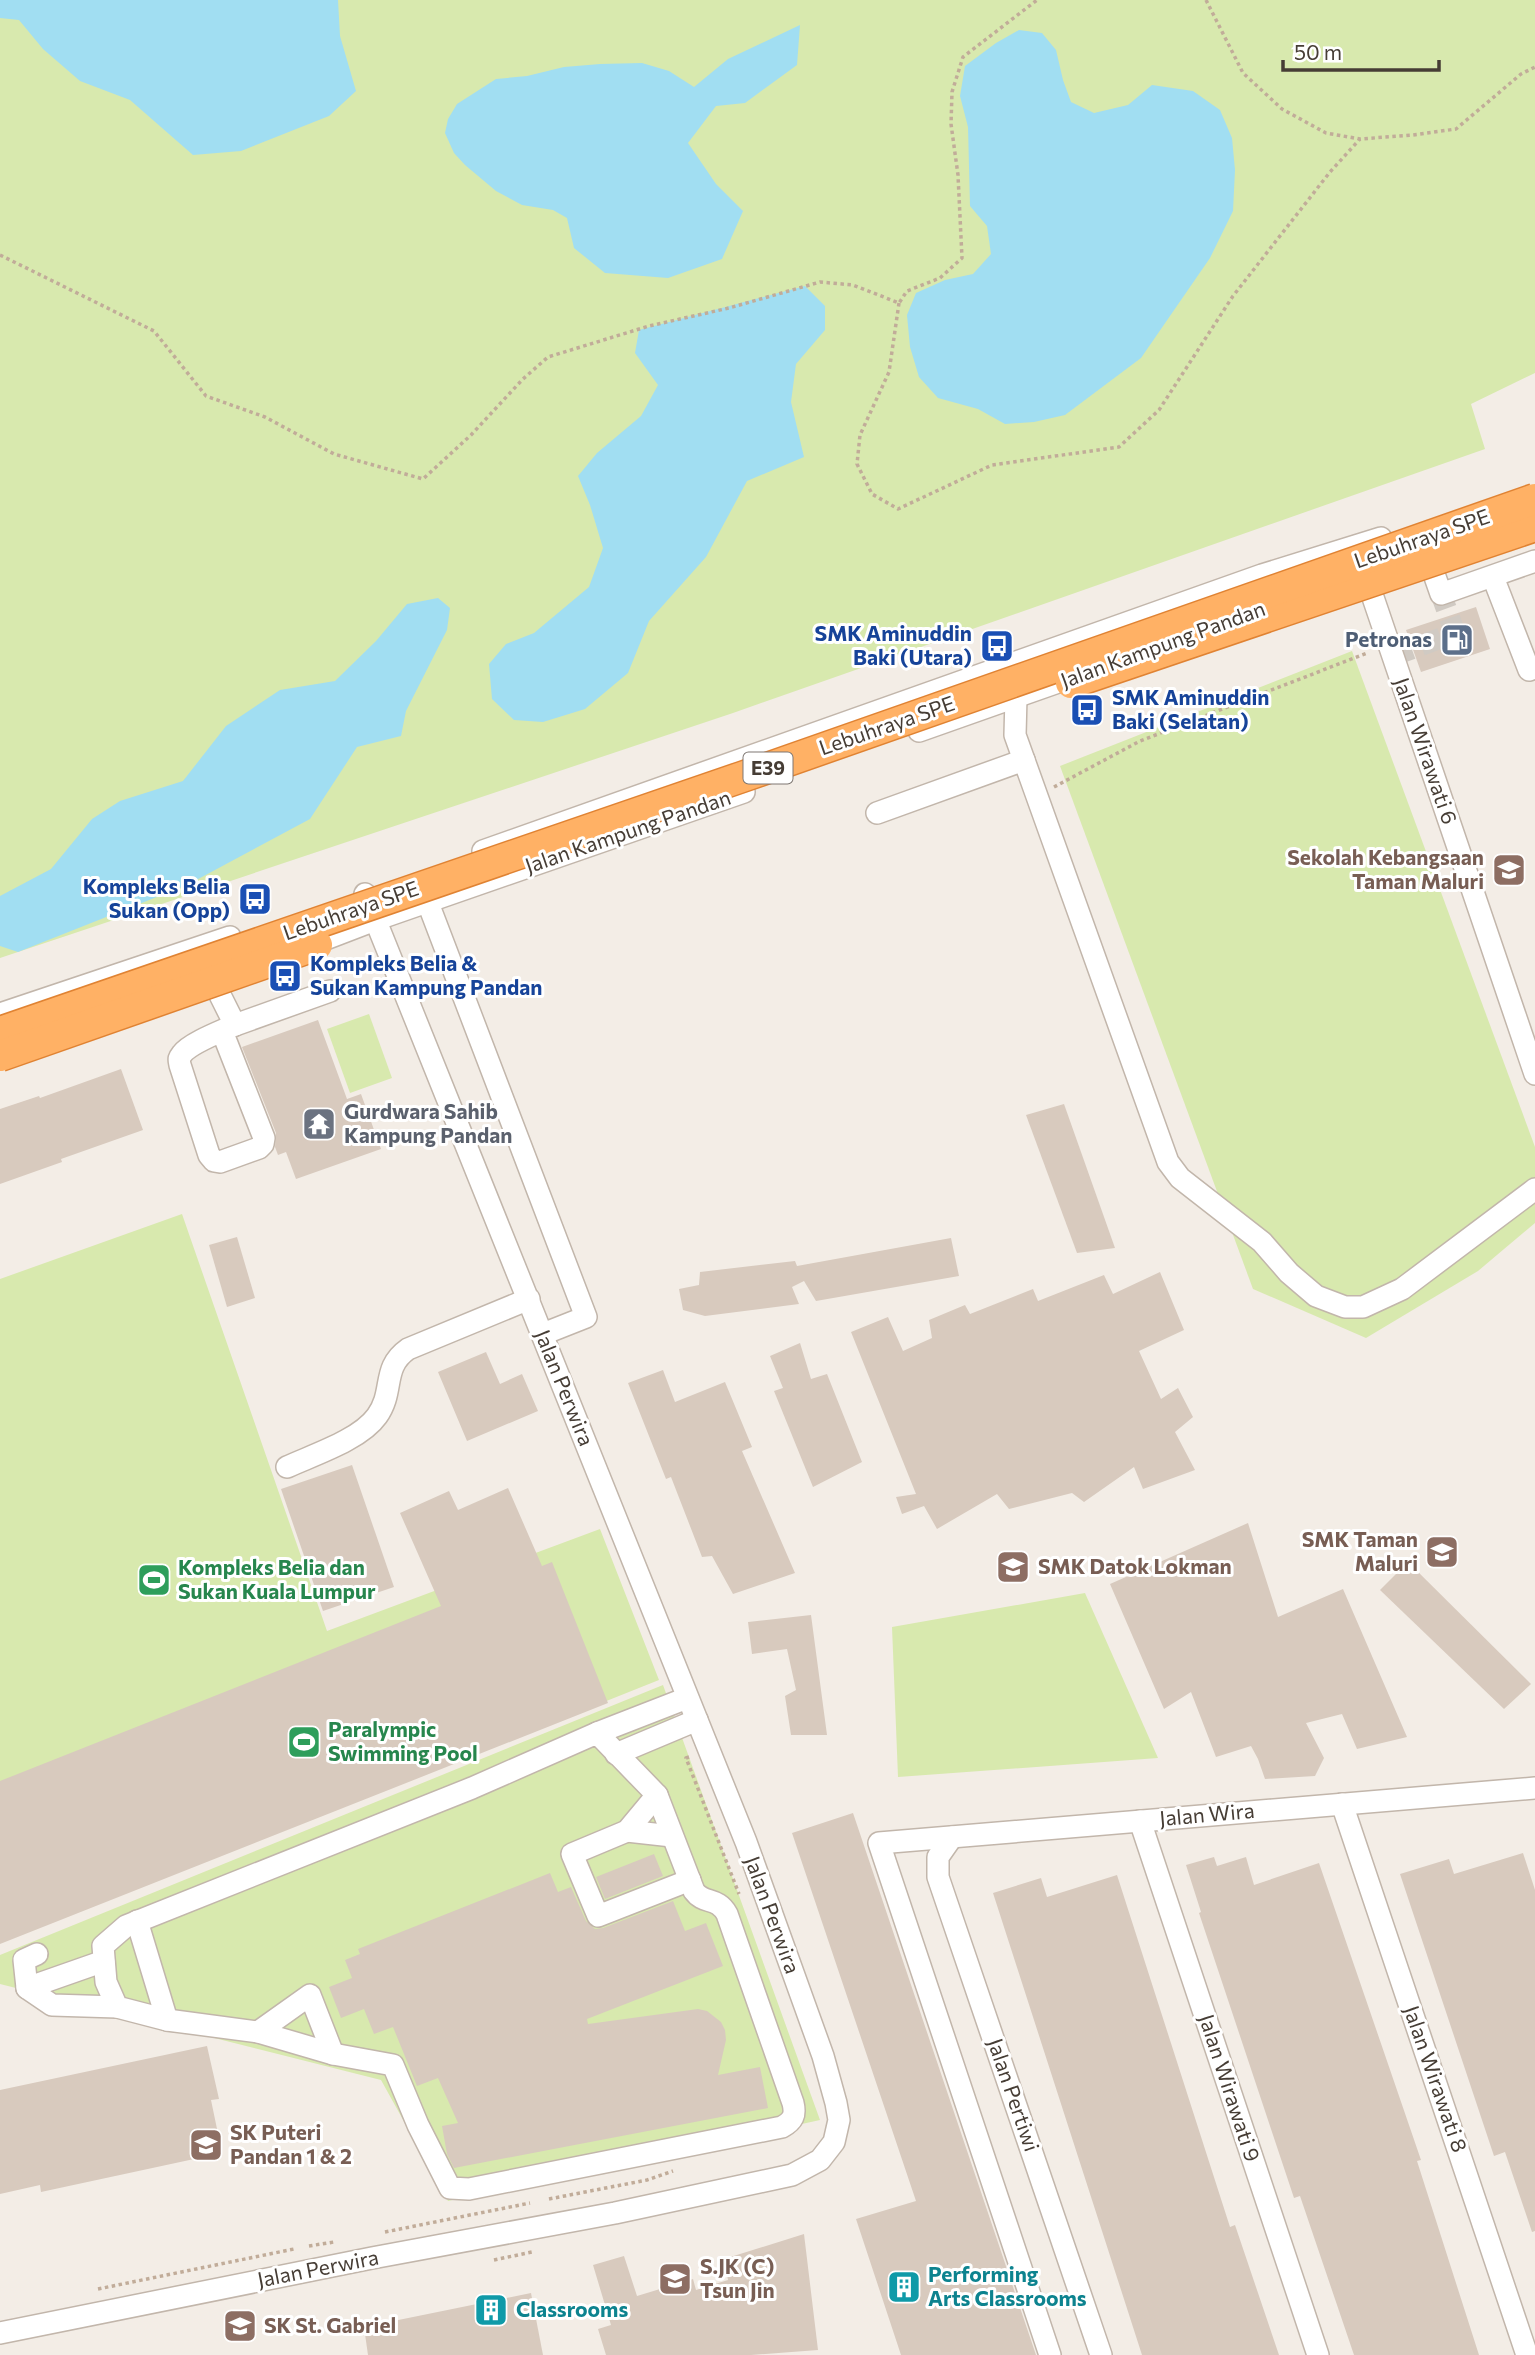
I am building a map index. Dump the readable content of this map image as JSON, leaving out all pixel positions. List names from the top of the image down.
{
  "streets": {
    "highway": ["Lebuhraya SPE", "E39"],
    "street": [
      "Jalan Kampung Pandan",
      "Jalan Wirawati 6",
      "Jalan Perwira",
      "Jalan Wira",
      "Jalan Wirawati 8",
      "Jalan Wirawati 9",
      "Jalan Pertiwi"
    ]
  },
  "crossings": [
    ["Lebuhraya SPE", "Jalan Kampung Pandan"],
    ["Jalan Kampung Pandan", "Jalan Wirawati 6"],
    ["Jalan Kampung Pandan", "Jalan Perwira"],
    ["Jalan Wira", "Jalan Wirawati 8"],
    ["Jalan Wira", "Jalan Wirawati 9"],
    ["Jalan Wira", "Jalan Pertiwi"]
  ],
  "places": {
    "fuel station": ["Petronas"],
    "bus stop": [
      "SMK Aminuddin Baki (Utara)",
      "SMK Aminuddin Baki (Selatan)",
      "Kompleks Belia Sukan (Opp)",
      "Kompleks Belia & Sukan Kampung Pandan"
    ],
    "school or university": [
      "Sekolah Kebangsaan Taman Maluri",
      "SMK Taman Maluri",
      "SMK Datok Lokman",
      "SK Puteri Pandan 1 & 2",
      "S.JK (C) Tsun Jin",
      "SK St. Gabriel"
    ],
    "temple": ["Gurdwara Sahib Kampung Pandan"],
    "sports": ["Kompleks Belia dan Sukan Kuala Lumpur", "Paralympic Swimming Pool"],
    "building": ["Performing Arts Classrooms", "Classrooms"]
  },
  "scale_bar": "50 m"
}
